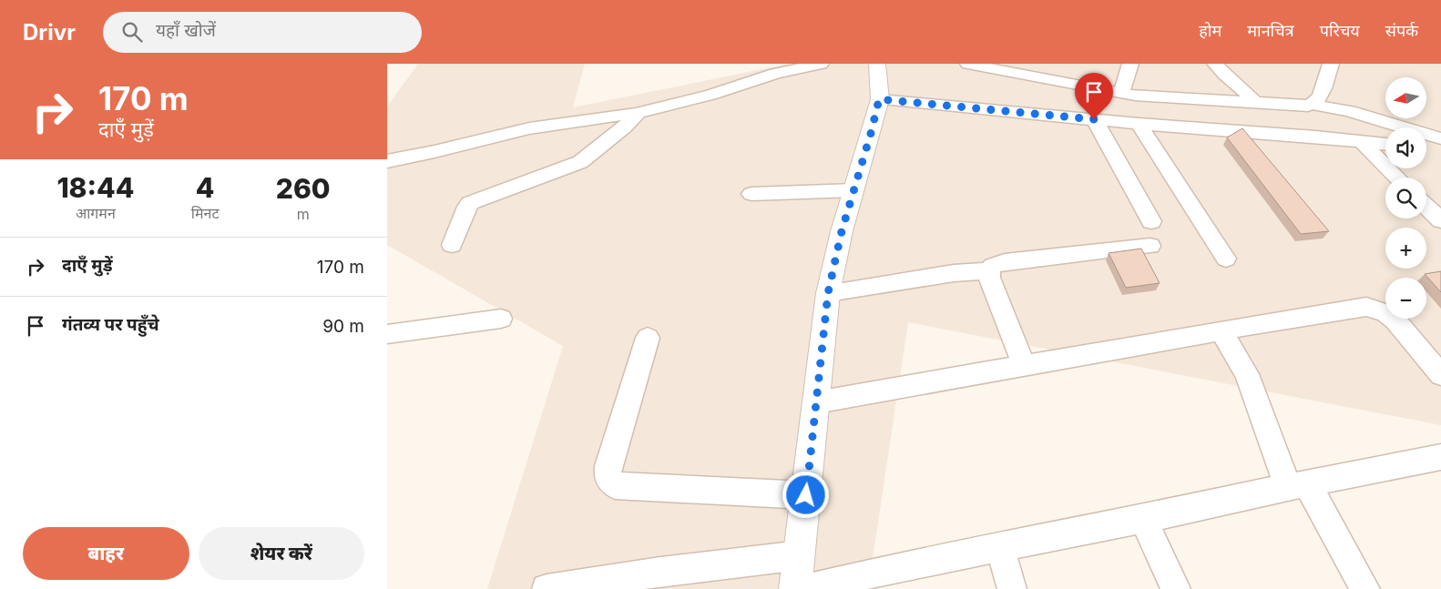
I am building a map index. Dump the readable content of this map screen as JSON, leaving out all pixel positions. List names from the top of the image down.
{
  "north": "left",
  "page": {
    "header": "Drivr",
    "search": "यहाँ खोजें",
    "nav": [
      "होम",
      "मानचित्र",
      "परिचय",
      "संपर्क"
    ],
    "turn": ["170 m", "दाएँ मुड़ें"],
    "map_buttons": ["+", "−"],
    "eta": [
      "18:44",
      "आगमन",
      "4",
      "मिनट",
      "260",
      "m"
    ],
    "list": [
      {
        "name": "दाएँ मुड़ें",
        "value": "170 m"
      },
      {
        "name": "गंतव्य पर पहुँचे",
        "value": "90 m"
      }
    ],
    "buttons": ["बाहर", "शेयर करें"]
  }
}
